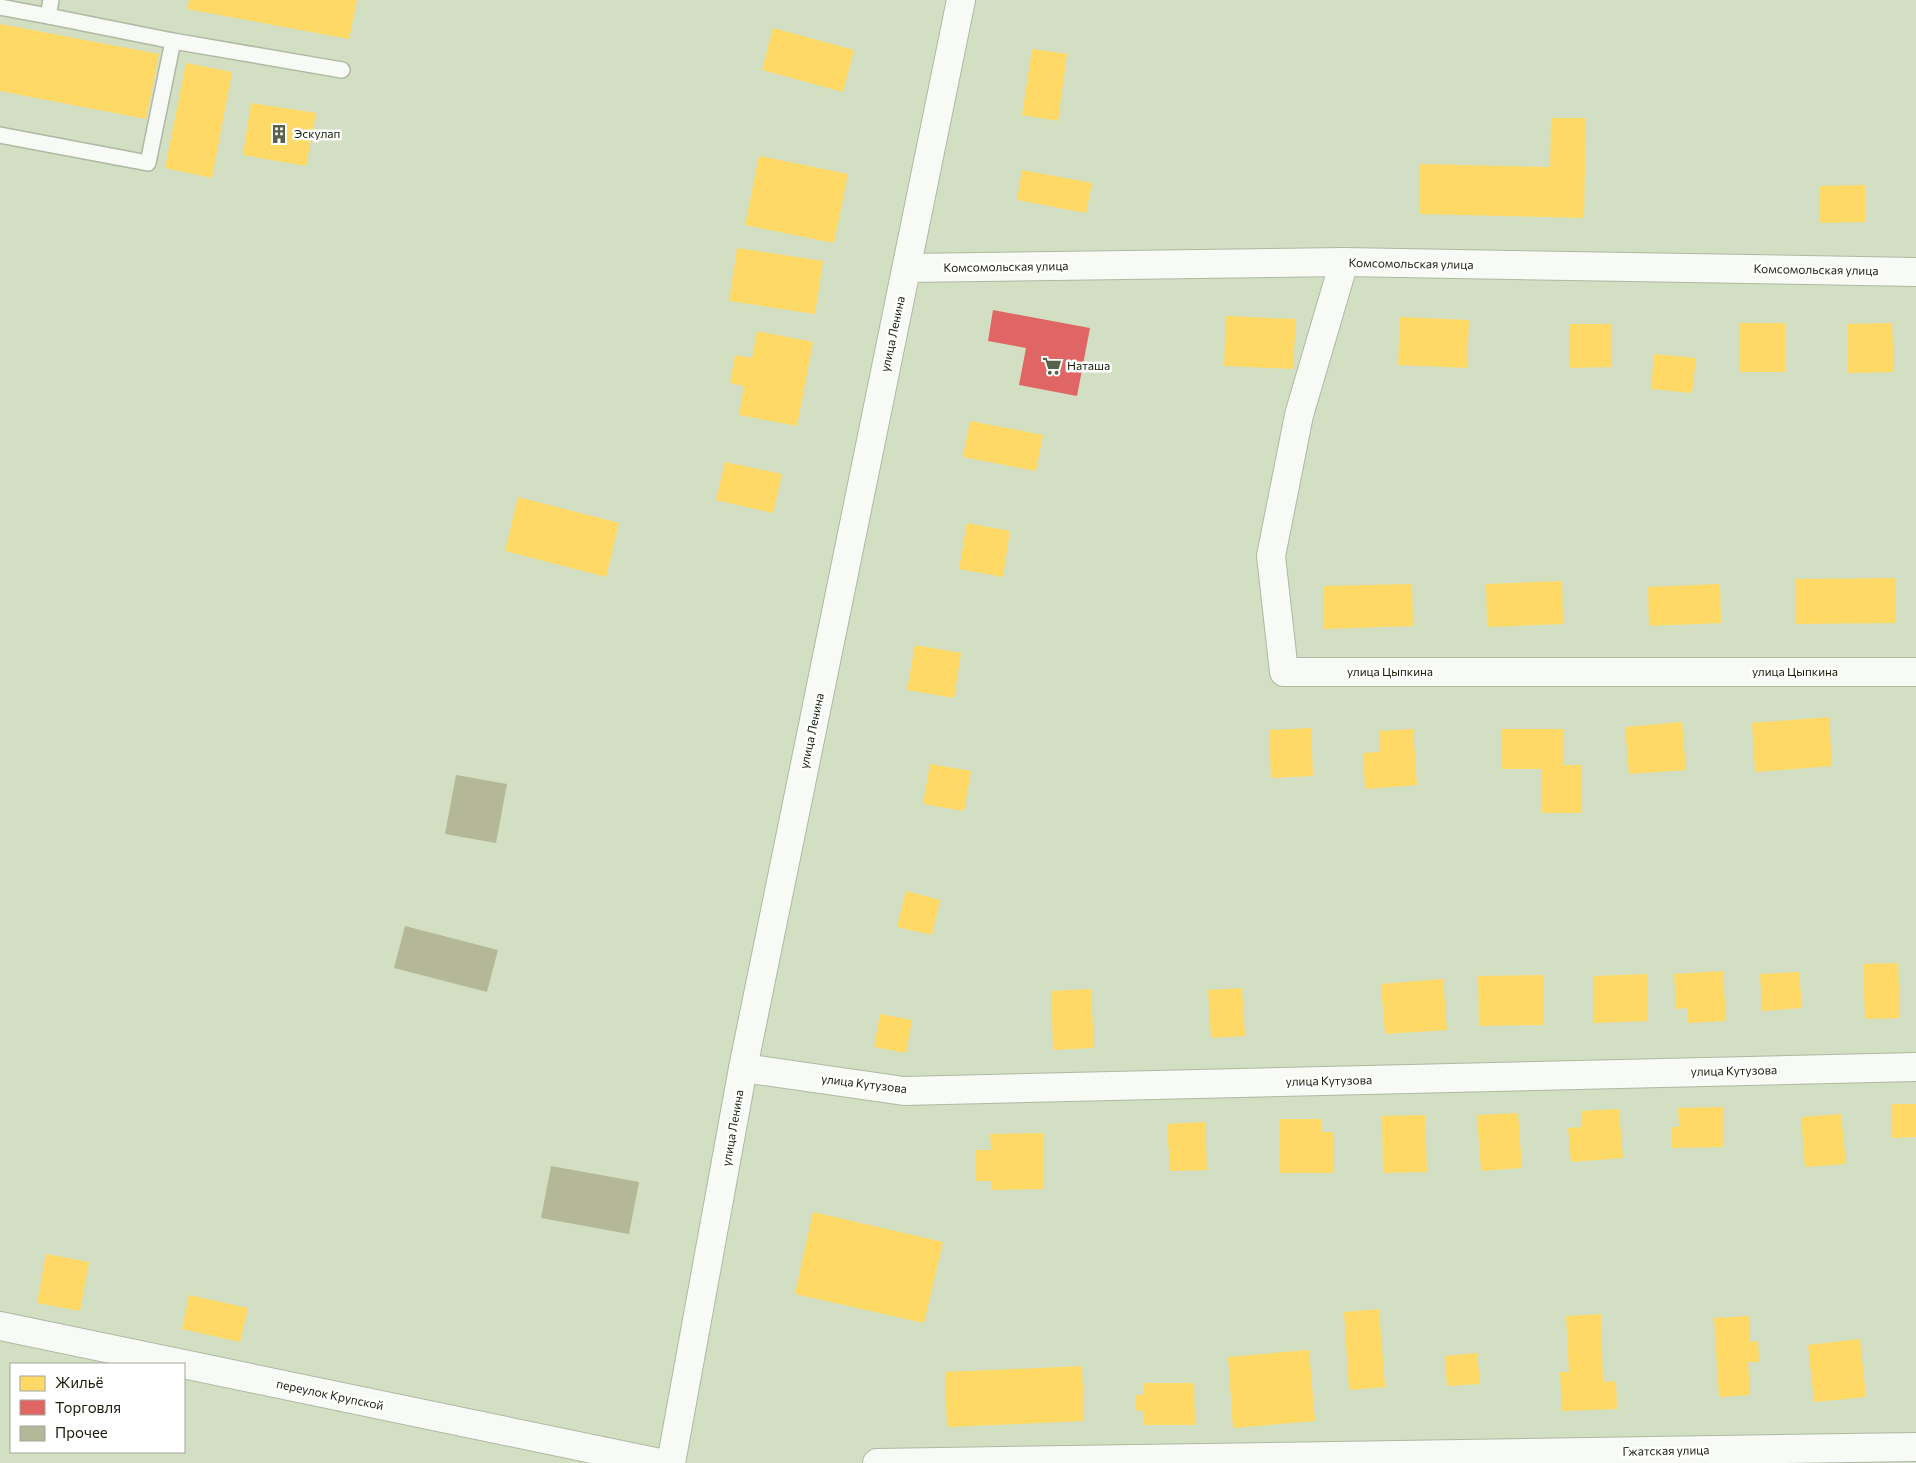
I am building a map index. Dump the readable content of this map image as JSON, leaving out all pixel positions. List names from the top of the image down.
{
  "streets": {
    "street": [
      "Комсомольская улица",
      "улица Ленина",
      "улица Цыпкина",
      "улица Кутузова",
      "переулок Крупской",
      "Гжатская улица"
    ]
  },
  "crossings": [
    ["Комсомольская улица", "улица Ленина"],
    ["Комсомольская улица", "улица Цыпкина"],
    ["улица Ленина", "улица Кутузова"]
  ],
  "places": {
    "building": ["Эскулап"],
    "supermarket": ["Наташа"]
  },
  "legend": ["Жильё", "Торговля", "Прочее"]
}
